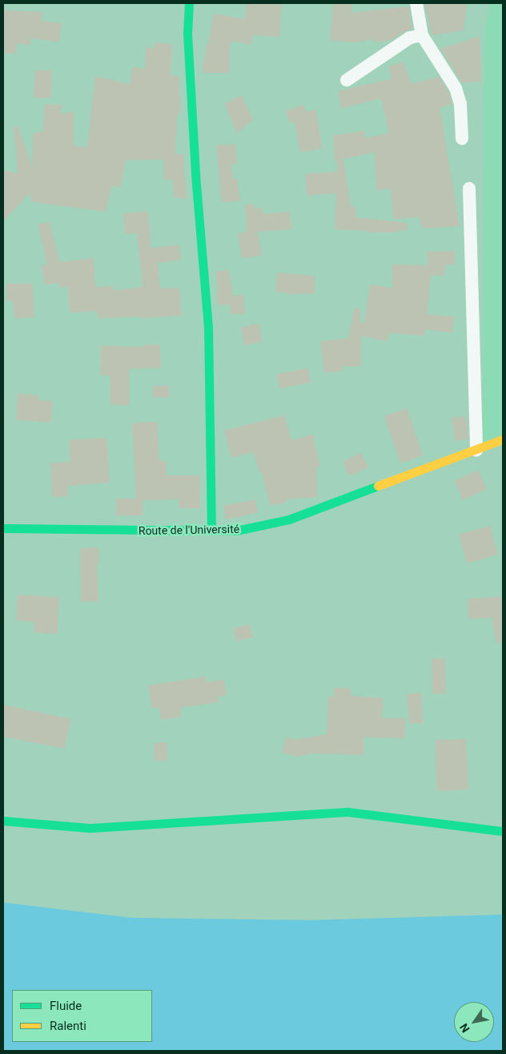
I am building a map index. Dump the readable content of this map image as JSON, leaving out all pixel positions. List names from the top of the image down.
{
  "streets": {
    "street": ["Route de l'Université"]
  },
  "legend": ["Fluide", "Ralenti"],
  "north": "bottom left"
}
